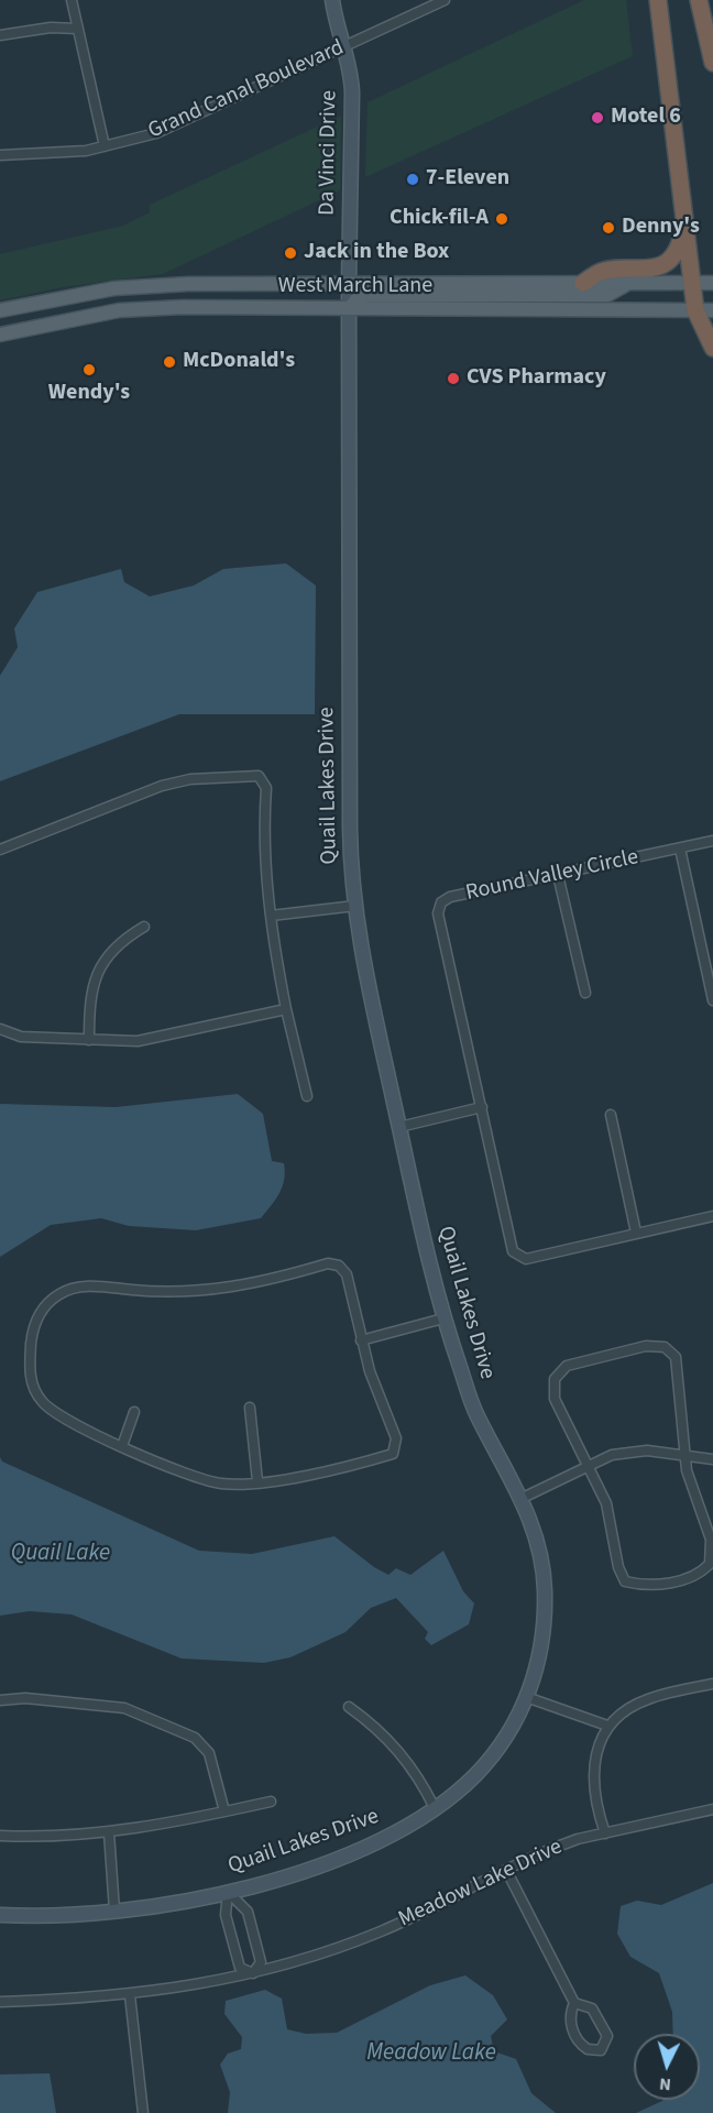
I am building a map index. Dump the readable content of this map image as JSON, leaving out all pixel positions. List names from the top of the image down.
{
  "streets": {
    "main road": ["Da Vinci Drive", "West March Lane", "Quail Lakes Drive"],
    "street": ["Grand Canal Boulevard", "Round Valley Circle", "Meadow Lake Drive"]
  },
  "crossings": [
    ["Grand Canal Boulevard", "Da Vinci Drive"],
    ["Da Vinci Drive", "West March Lane"],
    ["Da Vinci Drive", "Quail Lakes Drive"],
    ["West March Lane", "Quail Lakes Drive"]
  ],
  "water": ["Quail Lake", "Meadow Lake"],
  "places": [
    "Motel 6",
    "7-Eleven",
    "Chick-fil-A",
    "Denny's",
    "Jack in the Box",
    "McDonald's",
    "Wendy's",
    "CVS Pharmacy"
  ],
  "north": "bottom"
}
